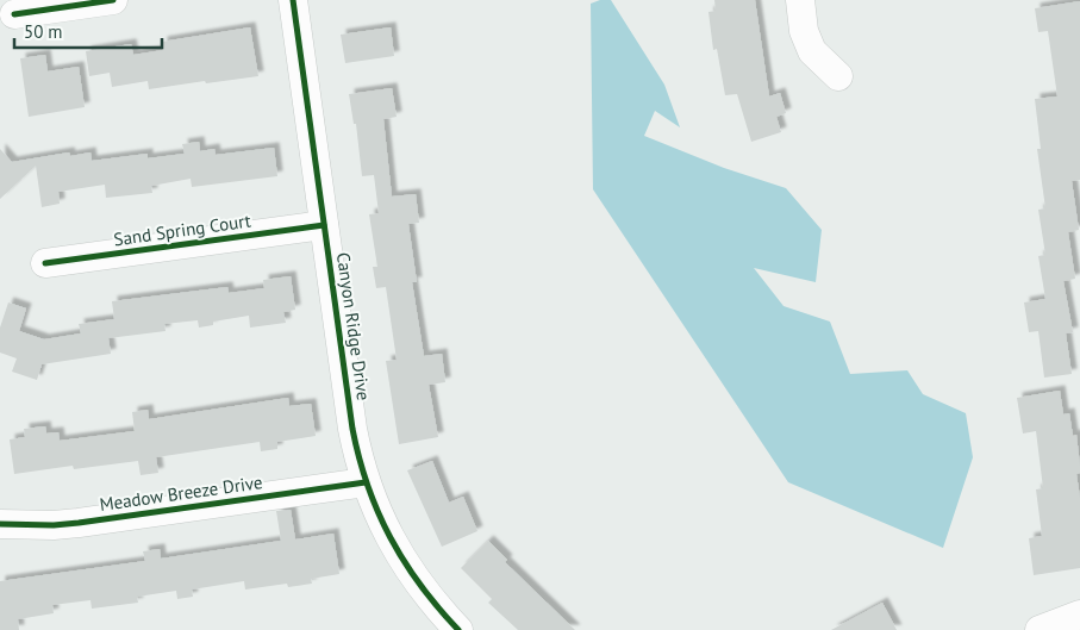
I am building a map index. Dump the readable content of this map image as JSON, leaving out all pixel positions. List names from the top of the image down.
{
  "streets": {
    "street": ["Sand Spring Court", "Canyon Ridge Drive", "Meadow Breeze Drive"]
  },
  "crossings": [
    ["Sand Spring Court", "Canyon Ridge Drive"],
    ["Canyon Ridge Drive", "Meadow Breeze Drive"]
  ],
  "scale_bar": "50 m"
}
